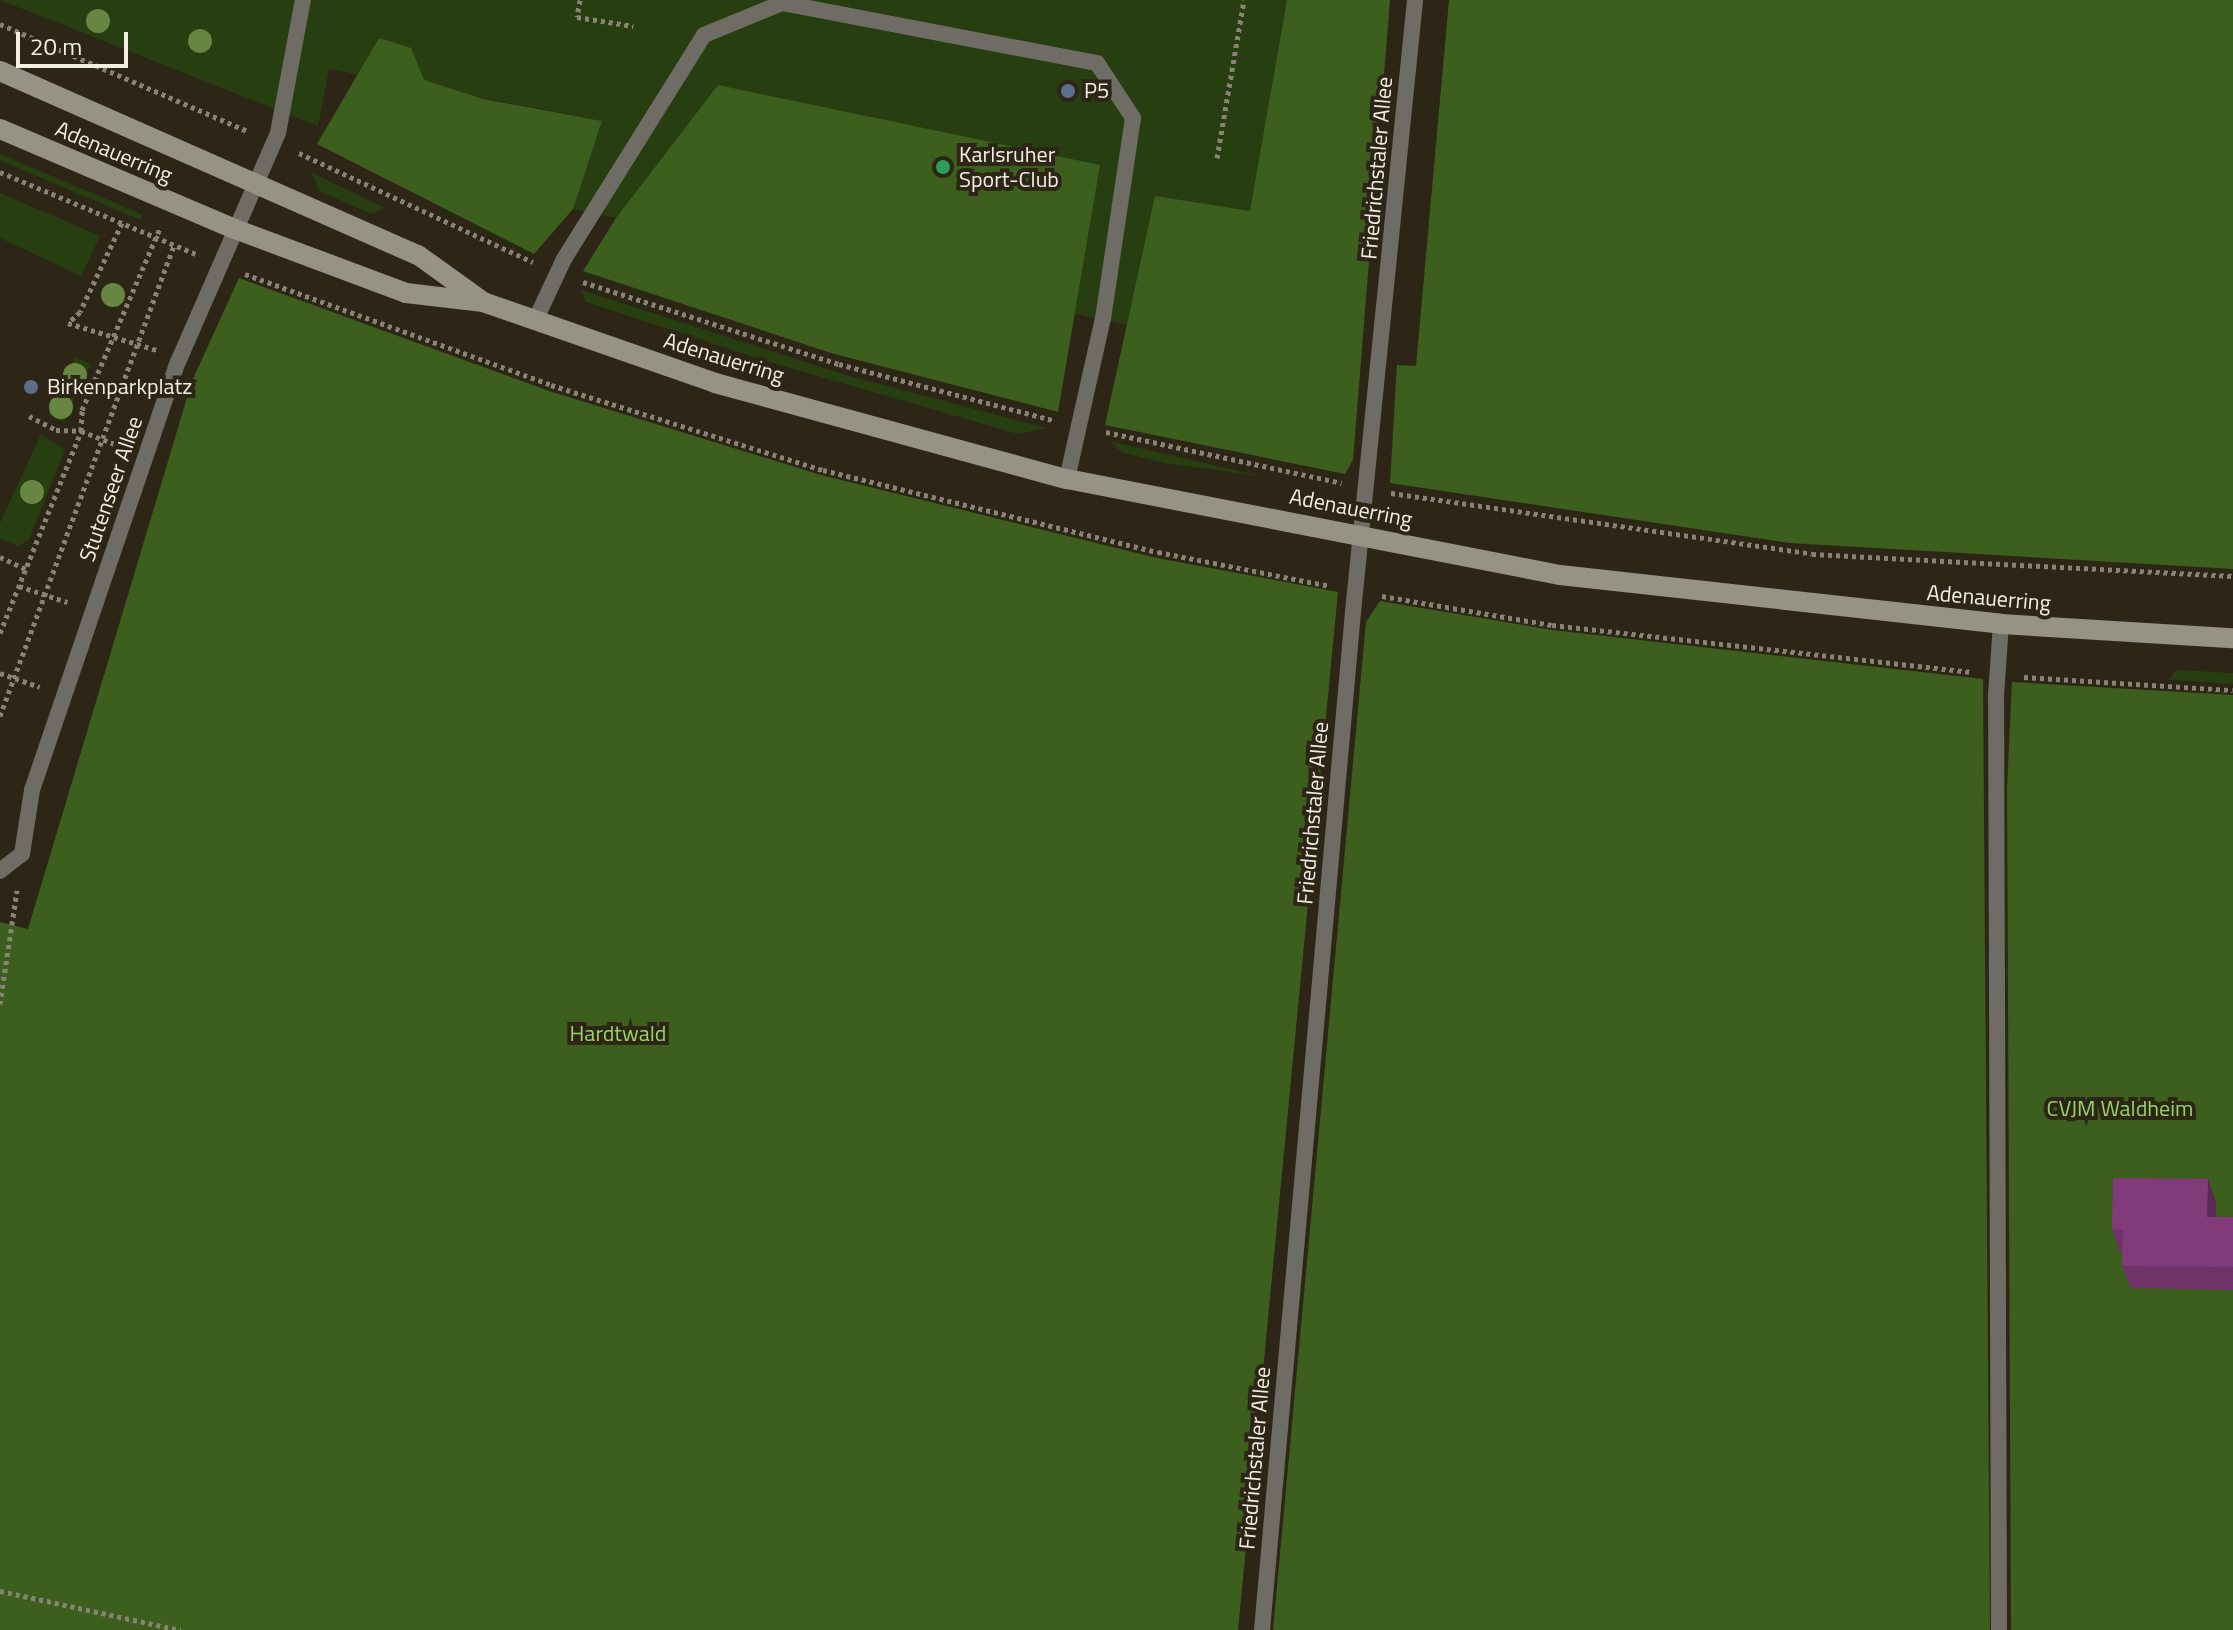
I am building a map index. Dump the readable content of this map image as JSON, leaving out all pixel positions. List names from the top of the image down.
{
  "streets": {
    "main road": ["Adenauerring"],
    "lane": ["Friedrichstaler Allee", "Stutenseer Allee"]
  },
  "crossings": [
    ["Adenauerring", "Friedrichstaler Allee"],
    ["Adenauerring", "Stutenseer Allee"]
  ],
  "parks": ["Hardtwald", "CVJM Waldheim"],
  "places": ["P5", "Karlsruher Sport-Club", "Birkenparkplatz"],
  "scale_bar": "20 m"
}
